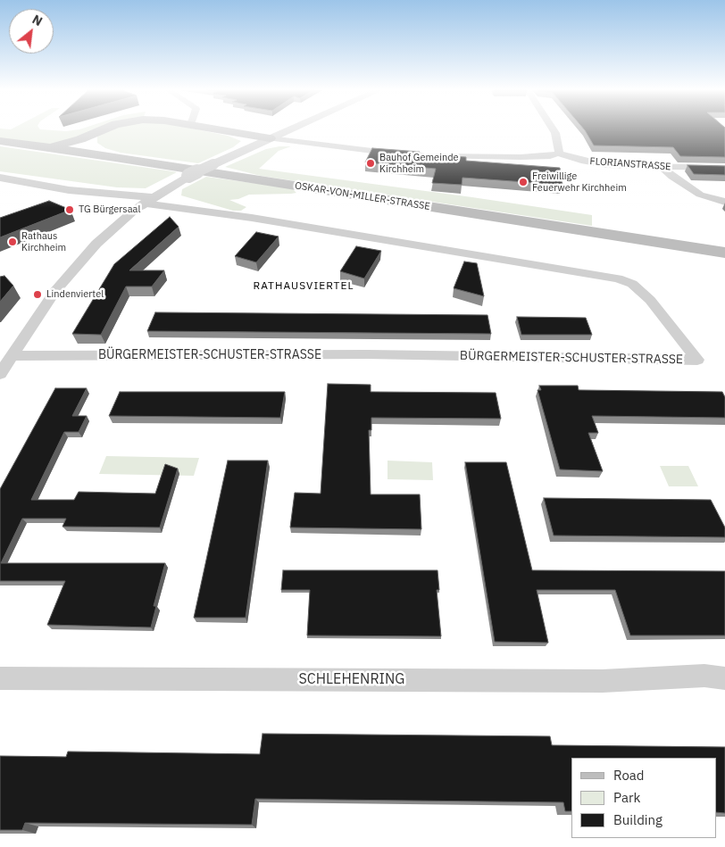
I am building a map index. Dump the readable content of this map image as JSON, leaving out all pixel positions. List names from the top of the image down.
{
  "streets": {
    "main road": ["OSKAR-VON-MILLER-STRASSE"],
    "street": ["FLORIANSTRASSE", "BÜRGERMEISTER-SCHUSTER-STRASSE", "SCHLEHENRING"]
  },
  "districts": ["RATHAUSVIERTEL"],
  "places": [
    "Bauhof Gemeinde Kirchheim",
    "Freiwillige Feuerwehr Kirchheim",
    "TG Bürgersaal",
    "Rathaus Kirchheim",
    "Lindenviertel"
  ],
  "legend": ["Road", "Park", "Building"],
  "north": "top right"
}
